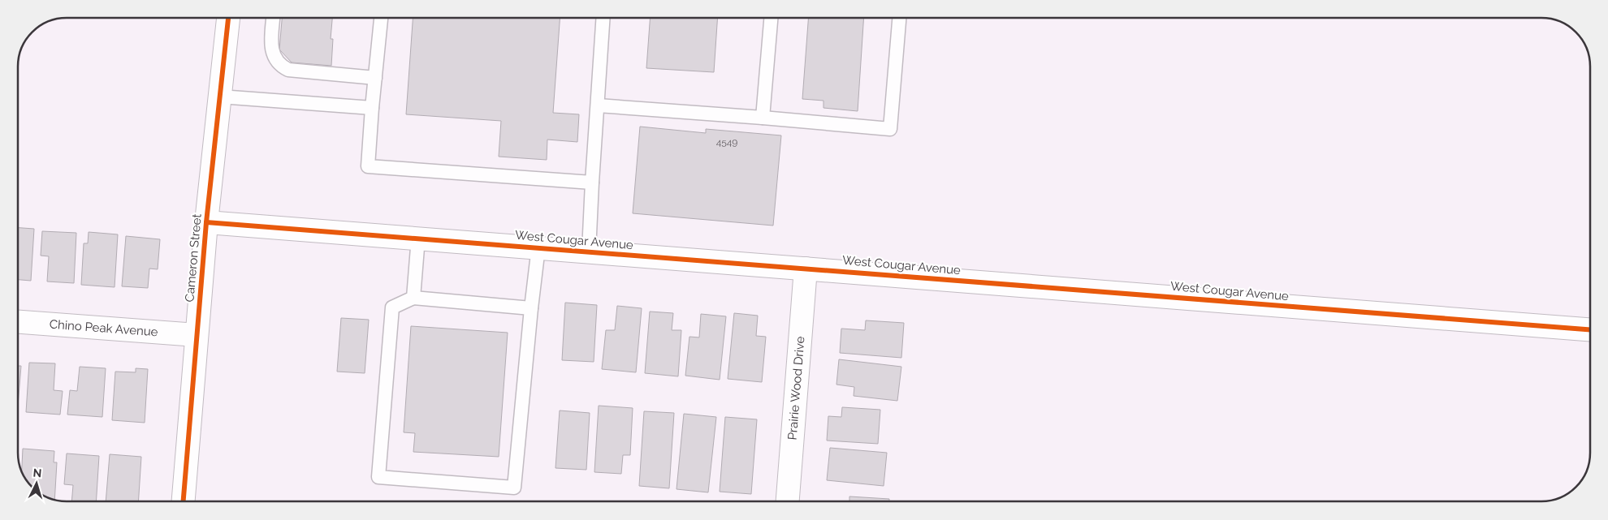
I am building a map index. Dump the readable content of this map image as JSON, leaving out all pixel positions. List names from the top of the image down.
{
  "streets": {
    "street": [
      "West Cougar Avenue",
      "Cameron Street",
      "Chino Peak Avenue",
      "Prairie Wood Drive"
    ]
  },
  "crossings": [
    ["West Cougar Avenue", "Cameron Street"],
    ["West Cougar Avenue", "Prairie Wood Drive"],
    ["Cameron Street", "Chino Peak Avenue"]
  ],
  "house_numbers": ["4549"],
  "north": "top"
}
